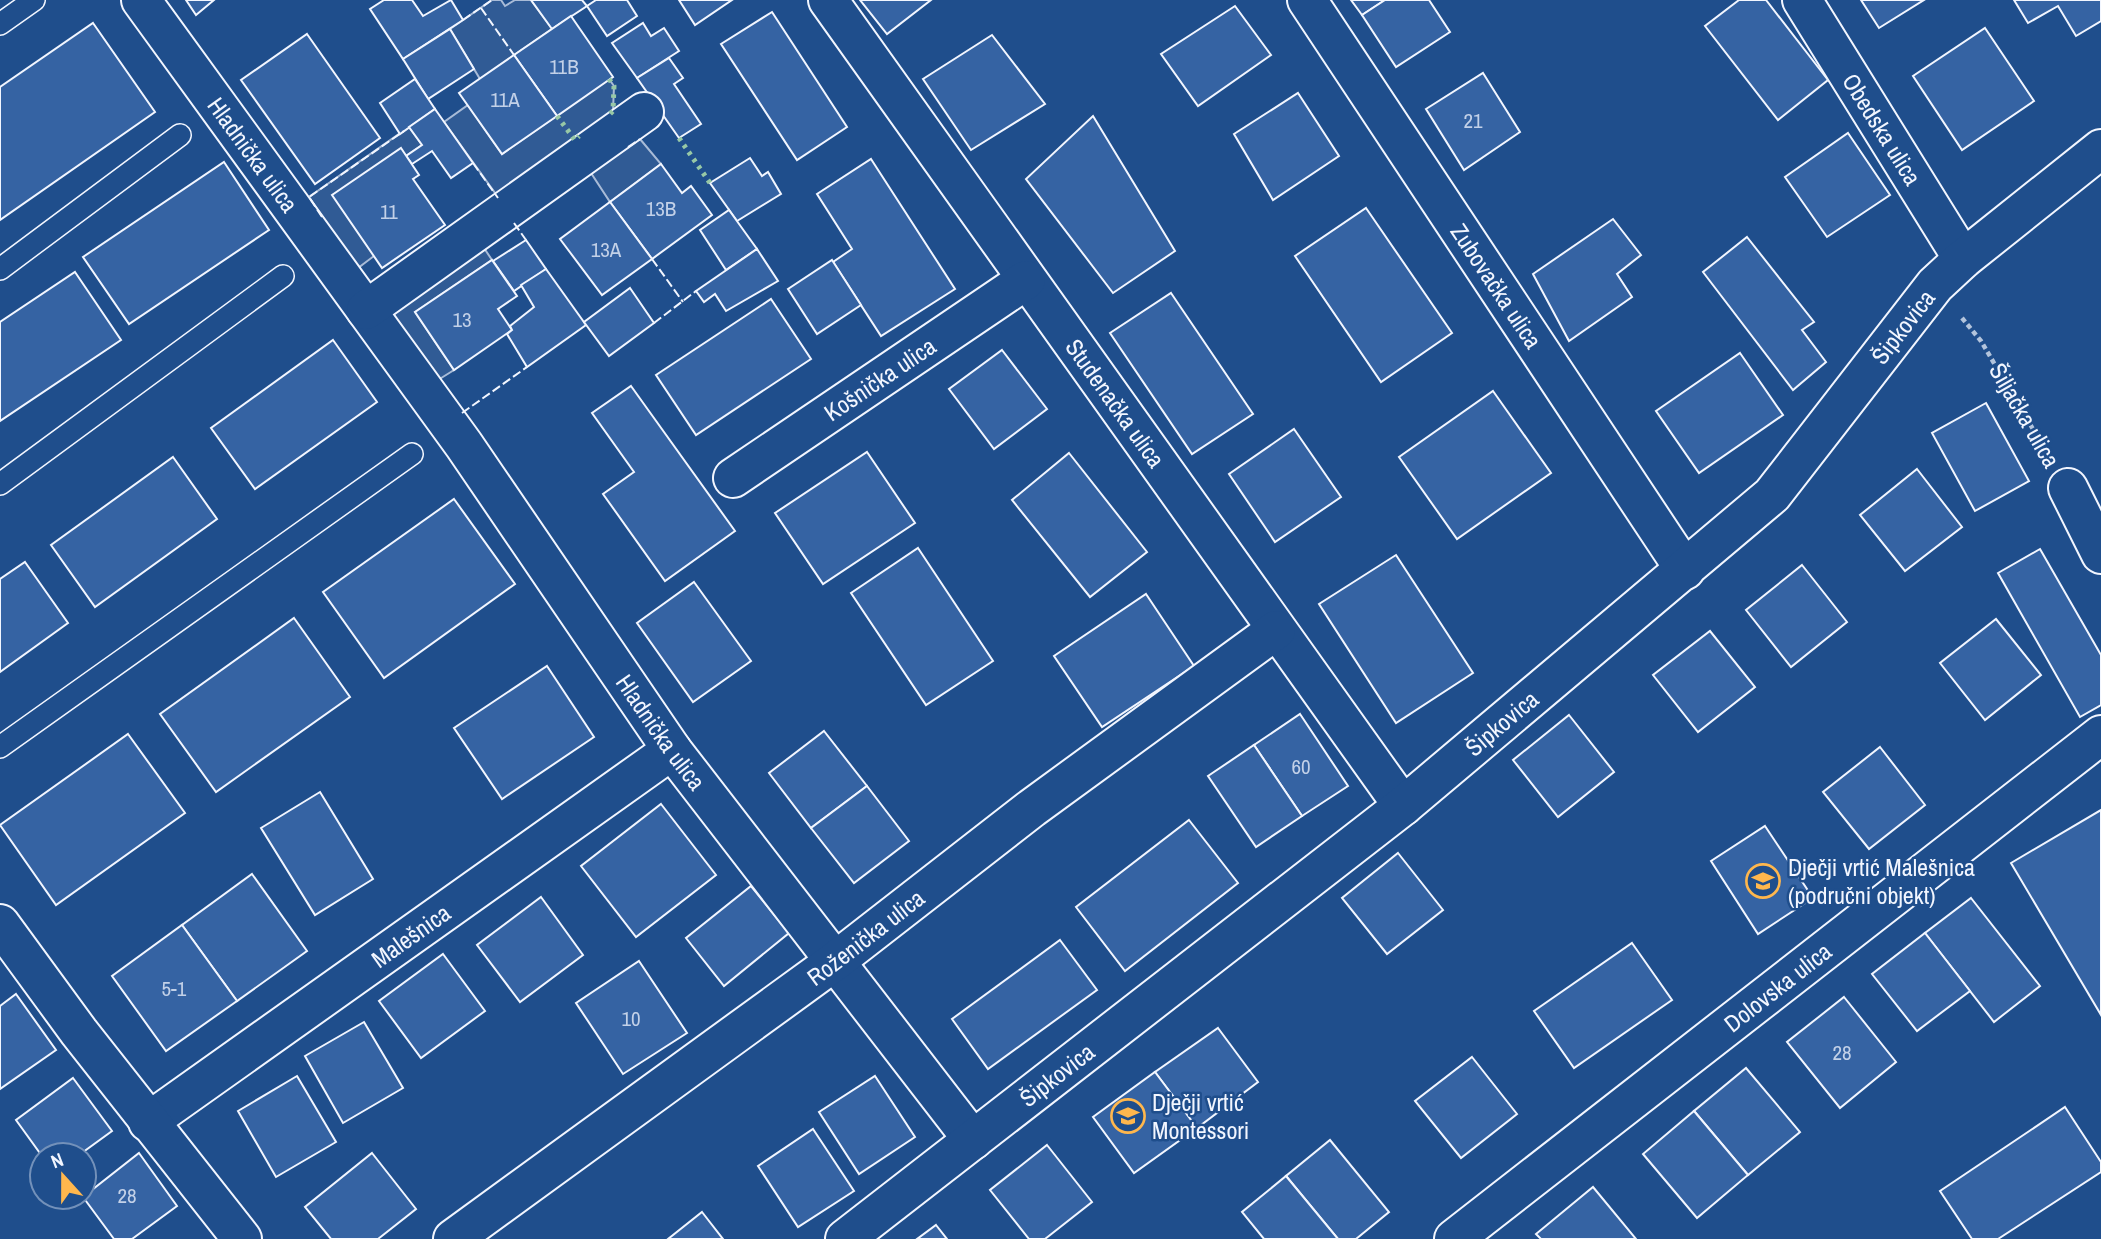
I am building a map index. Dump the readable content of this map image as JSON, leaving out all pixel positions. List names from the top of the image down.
{
  "streets": {
    "street": [
      "Obedska ulica",
      "Hladnička ulica",
      "Zubovačka ulica",
      "Šipkovica",
      "Košnička ulica",
      "Studenačka ulica",
      "Šiljačka ulica",
      "Malešnica",
      "Roženička ulica",
      "Dolovska ulica"
    ]
  },
  "crossings": [
    ["Obedska ulica", "Šipkovica"],
    ["Hladnička ulica", "Šipkovica"],
    ["Hladnička ulica", "Malešnica"],
    ["Hladnička ulica", "Roženička ulica"],
    ["Zubovačka ulica", "Šipkovica"],
    ["Šipkovica", "Studenačka ulica"],
    ["Šipkovica", "Šiljačka ulica"],
    ["Košnička ulica", "Studenačka ulica"],
    ["Studenačka ulica", "Roženička ulica"]
  ],
  "places": {
    "school or university": ["Dječji vrtić Malešnica (područni objekt)", "Dječji vrtić Montessori"]
  },
  "house_numbers": [
    "11B",
    "11A",
    "21",
    "13B",
    "11",
    "13A",
    "13",
    "60",
    "5-1",
    "10",
    "28",
    "28"
  ],
  "north": "top"
}
